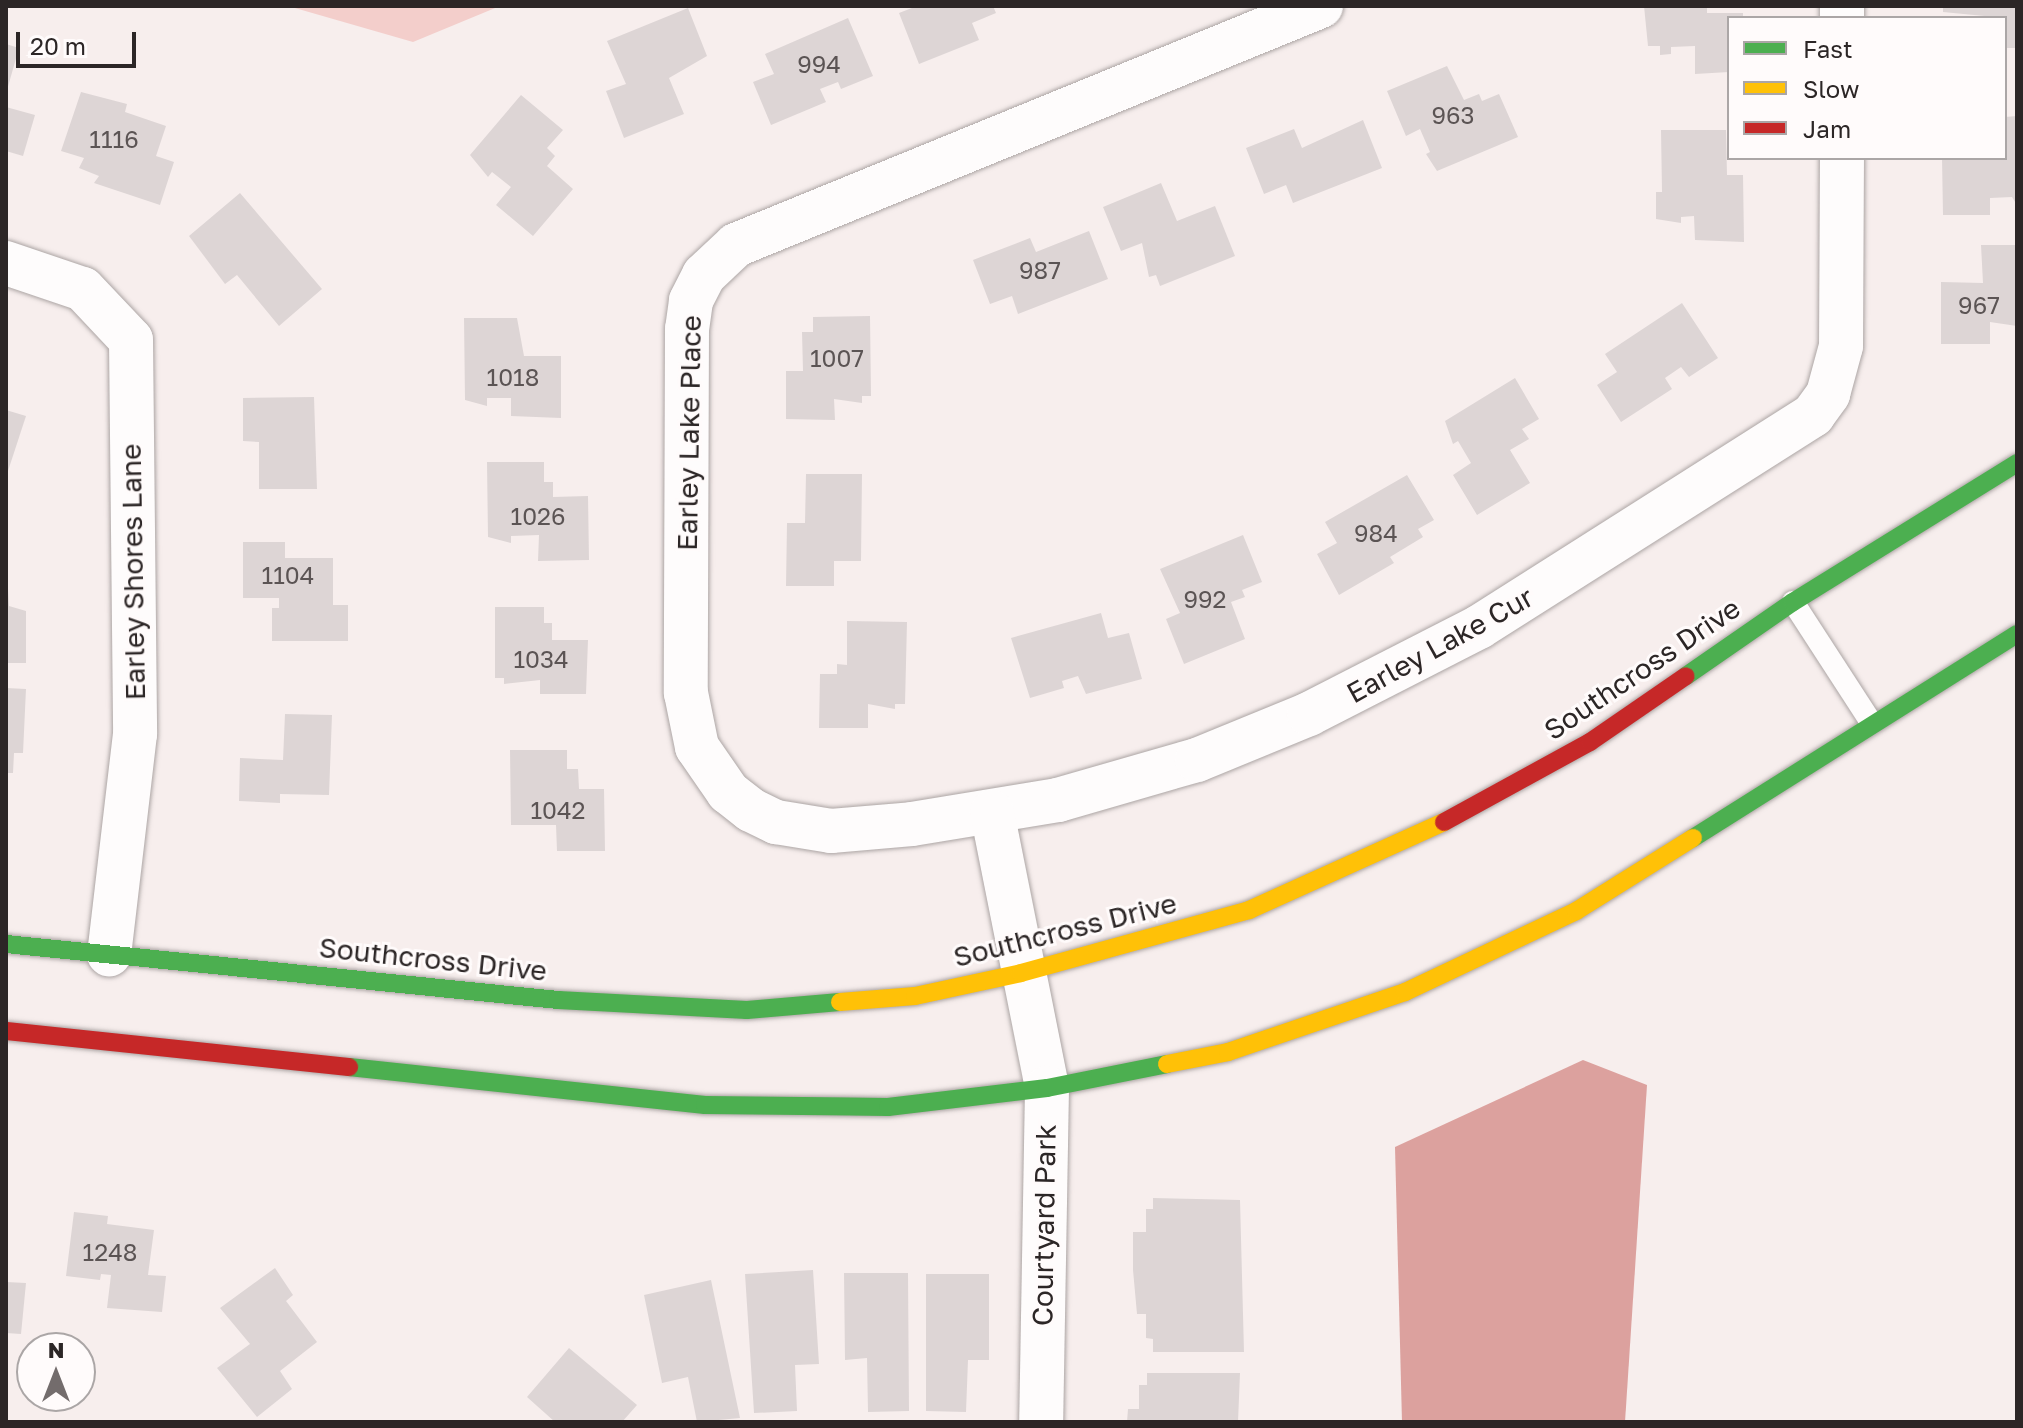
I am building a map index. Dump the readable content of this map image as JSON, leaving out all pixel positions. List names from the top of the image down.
{
  "streets": {
    "street": [
      "Earley Lake Place",
      "Earley Shores Lane",
      "Earley Lake Cur",
      "Southcross Drive",
      "Courtyard Park"
    ]
  },
  "crossings": [
    ["Earley Lake Place", "Earley Lake Cur"],
    ["Earley Shores Lane", "Southcross Drive"],
    ["Southcross Drive", "Courtyard Park"]
  ],
  "house_numbers": [
    "994",
    "963",
    "1116",
    "987",
    "967",
    "1007",
    "1018",
    "1026",
    "984",
    "1104",
    "992",
    "1034",
    "1042",
    "1248"
  ],
  "legend": ["Fast", "Slow", "Jam"],
  "scale_bar": "20 m",
  "north": "top"
}
